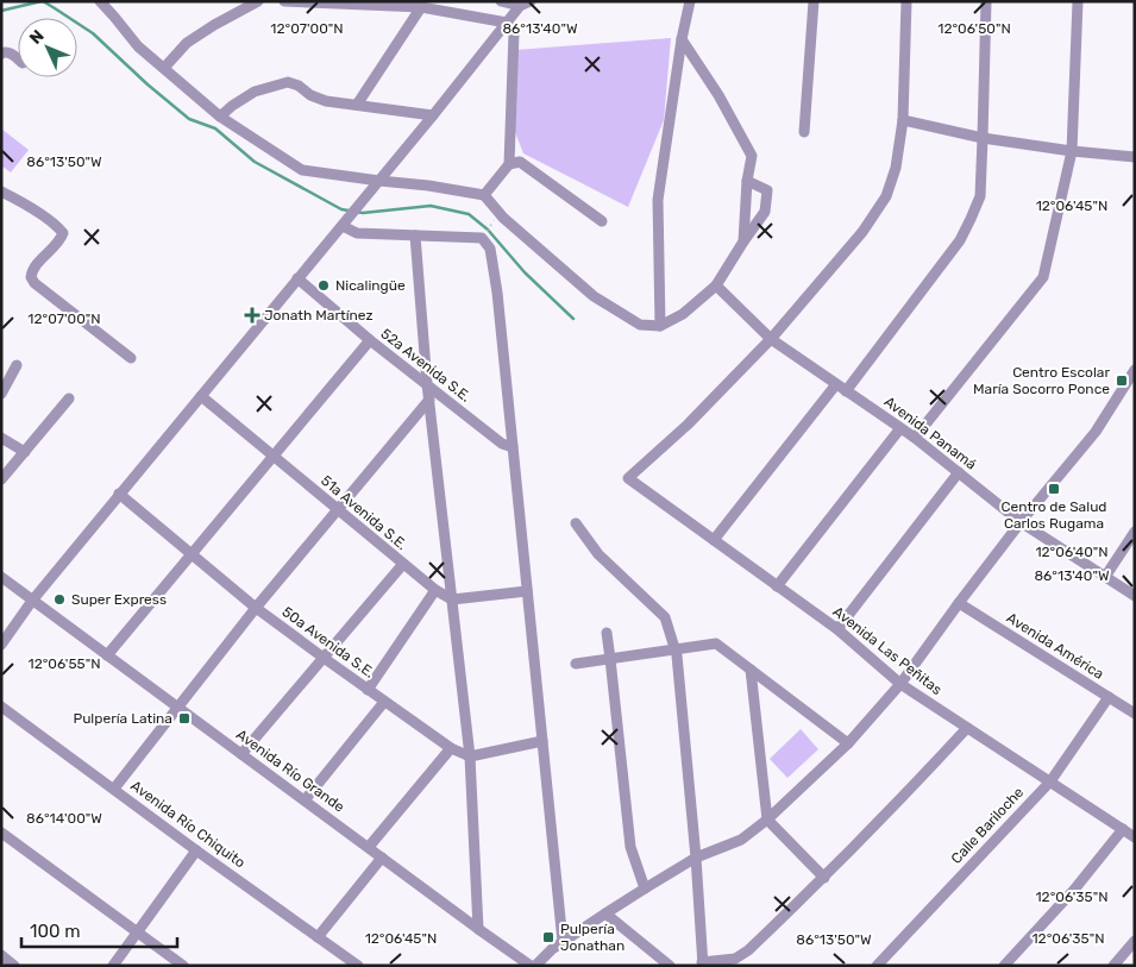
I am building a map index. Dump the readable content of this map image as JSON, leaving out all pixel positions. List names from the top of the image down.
{
  "streets": {
    "street": [
      "52a Avenida S.E.",
      "Avenida Panamá",
      "51a Avenida S.E.",
      "50a Avenida S.E.",
      "Avenida América",
      "Avenida Las Peñitas",
      "Avenida Río Grande",
      "Avenida Río Chiquito",
      "Calle Bariloche"
    ]
  },
  "crossings": [
    ["Avenida Panamá", "Avenida Las Peñitas"],
    ["Avenida América", "Calle Bariloche"],
    ["Avenida Las Peñitas", "Calle Bariloche"]
  ],
  "places": {
    "other": ["Nicalingüe", "Super Express"],
    "health": ["Jonath Martínez"],
    "transit": [
      "Centro Escolar María Socorro Ponce",
      "Centro de Salud Carlos Rugama",
      "Pulpería Latina",
      "Pulpería Jonathan"
    ]
  },
  "scale_bar": "100 m",
  "north": "top left",
  "coordinates": [
    "86°13'40\"W",
    "12°07'00\"N",
    "12°06'50\"N",
    "86°13'50\"W",
    "12°06'45\"N",
    "12°06'40\"N",
    "12°06'55\"N",
    "86°14'00\"W",
    "12°06'35\"N"
  ]
}
